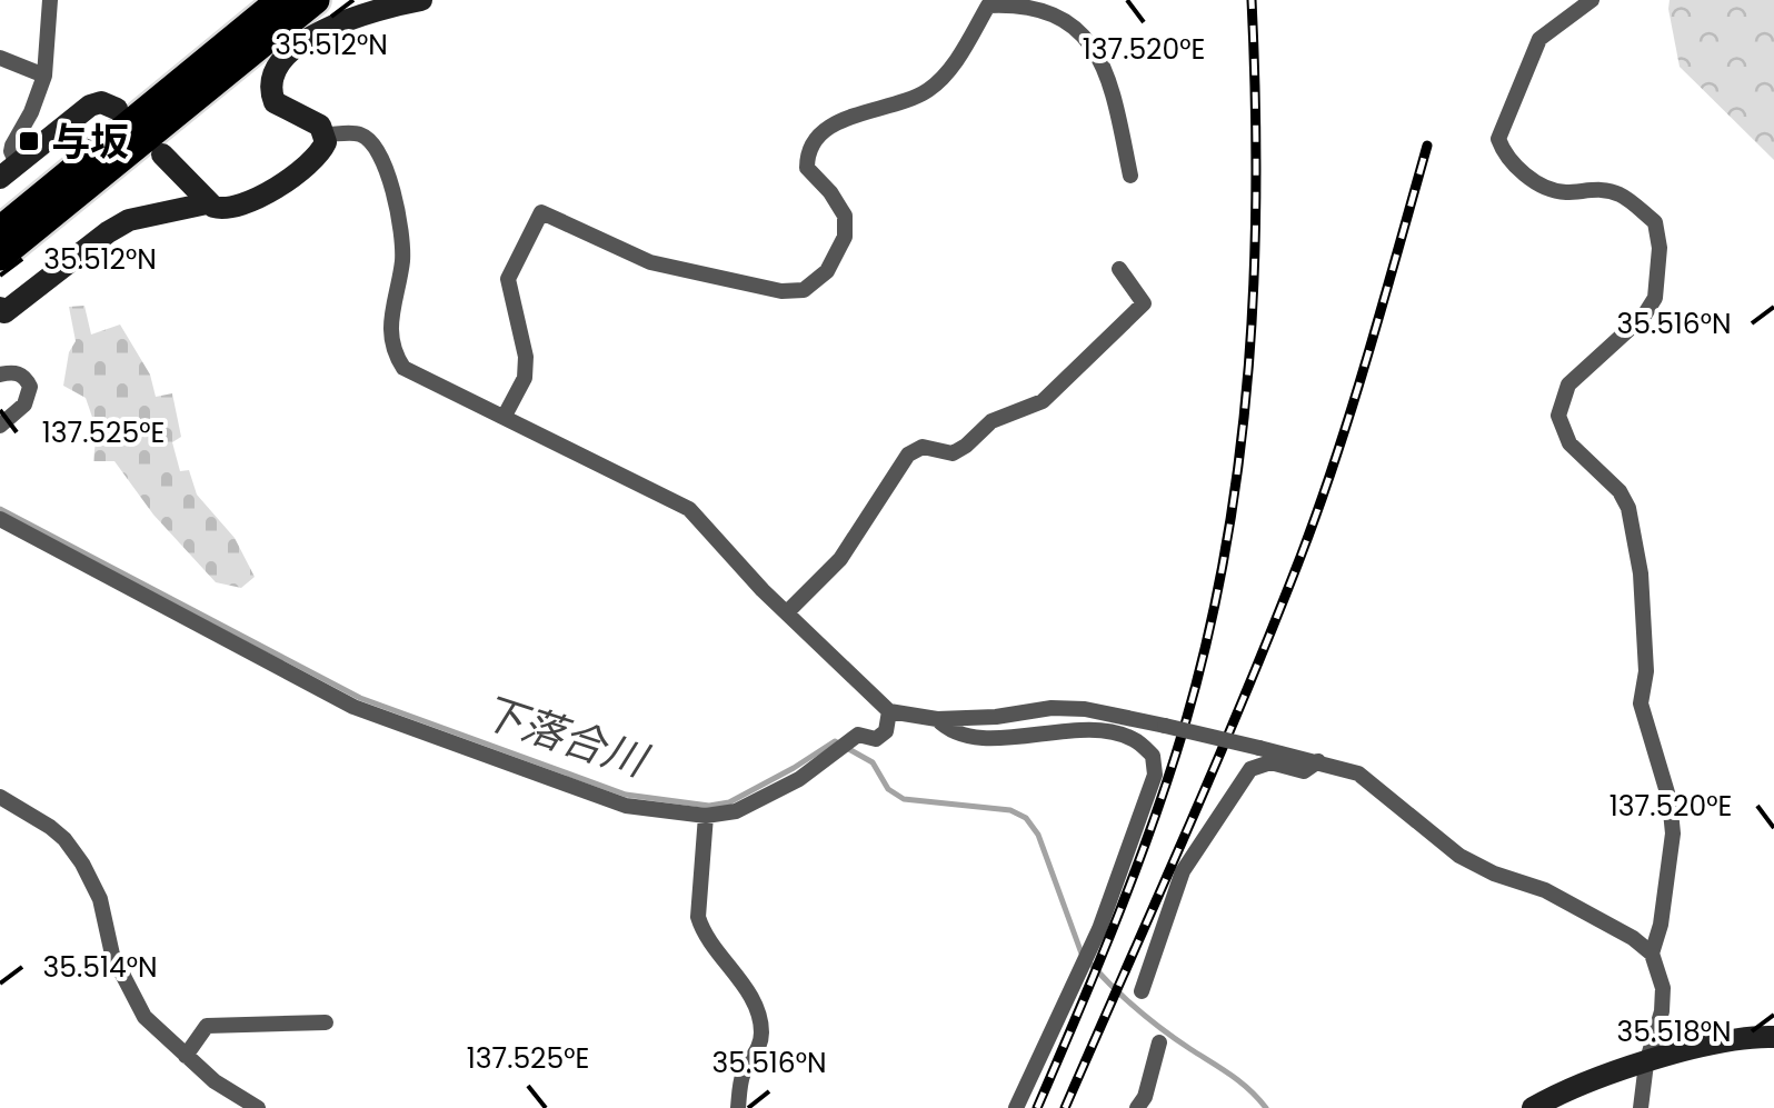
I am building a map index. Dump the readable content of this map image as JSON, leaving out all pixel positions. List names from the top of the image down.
{
  "water": ["下落合川"],
  "places": {
    "transit": ["与坂"]
  },
  "coordinates": [
    "35.512°N",
    "137.520°E",
    "35.516°N",
    "137.525°E",
    "35.514°N",
    "35.518°N"
  ]
}
